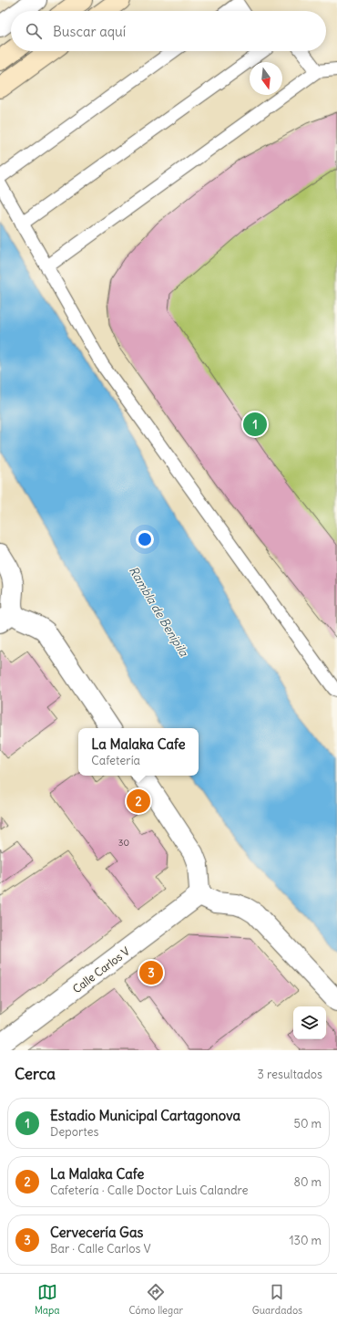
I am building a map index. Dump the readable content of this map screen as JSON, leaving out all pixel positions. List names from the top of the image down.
{
  "streets": {
    "street": ["Calle Carlos V"]
  },
  "water": ["Rambla de Benipila"],
  "house_numbers": ["30"],
  "north": "bottom",
  "page": {
    "search": "Buscar aquí",
    "pins": ["1", "2", "3"],
    "popup": ["La Malaka Cafe", "Cafetería"],
    "heading": ["Cerca", "3 resultados"],
    "list": [
      {
        "mark": "1",
        "name": "Estadio Municipal Cartagonova",
        "note": "Deportes",
        "value": "50 m"
      },
      {
        "mark": "2",
        "name": "La Malaka Cafe",
        "note": "Cafetería · Calle Doctor Luis Calandre",
        "value": "80 m"
      },
      {
        "mark": "3",
        "name": "Cervecería Gas",
        "note": "Bar · Calle Carlos V",
        "value": "130 m"
      }
    ],
    "nav": ["Mapa", "Cómo llegar", "Guardados"]
  }
}
